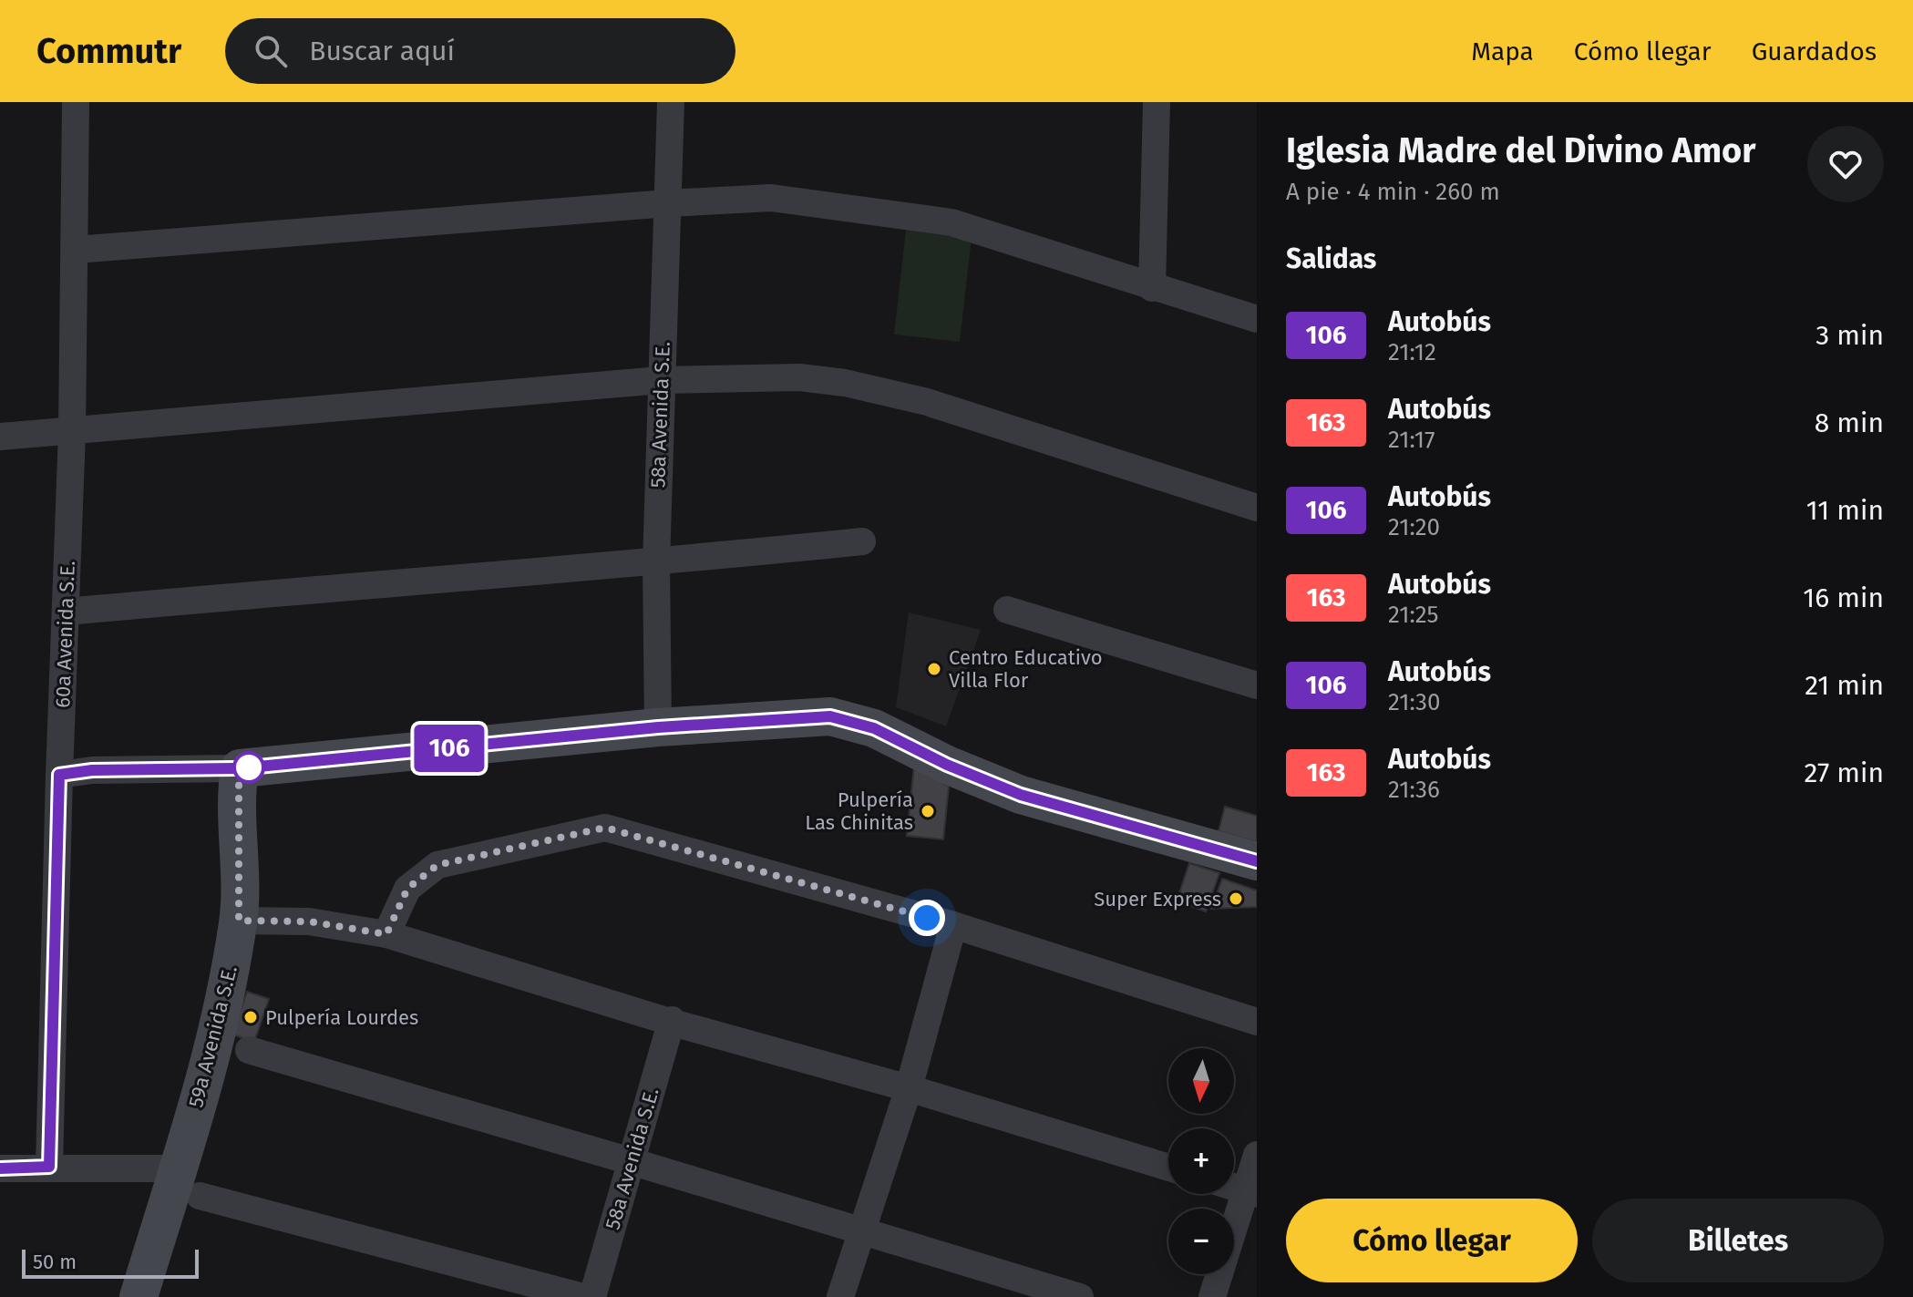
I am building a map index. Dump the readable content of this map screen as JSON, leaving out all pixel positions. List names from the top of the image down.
{
  "streets": {
    "street": ["58a Avenida S.E.", "60a Avenida S.E.", "59a Avenida S.E."]
  },
  "places": [
    "Centro Educativo Villa Flor",
    "Pulpería Las Chinitas",
    "Super Express",
    "Pulpería Lourdes"
  ],
  "lines": ["bus line 106"],
  "scale_bar": "50 m",
  "north": "bottom",
  "page": {
    "header": "Commutr",
    "search": "Buscar aquí",
    "nav": ["Mapa", "Cómo llegar", "Guardados"],
    "on_map": "106",
    "heading": [
      ["Iglesia Madre del Divino Amor", "A pie · 4 min · 260 m"],
      "Salidas"
    ],
    "list": [
      {
        "mark": "106",
        "name": "Autobús",
        "note": "21:12",
        "value": "3 min"
      },
      {
        "mark": "163",
        "name": "Autobús",
        "note": "21:17",
        "value": "8 min"
      },
      {
        "mark": "106",
        "name": "Autobús",
        "note": "21:20",
        "value": "11 min"
      },
      {
        "mark": "163",
        "name": "Autobús",
        "note": "21:25",
        "value": "16 min"
      },
      {
        "mark": "106",
        "name": "Autobús",
        "note": "21:30",
        "value": "21 min"
      },
      {
        "mark": "163",
        "name": "Autobús",
        "note": "21:36",
        "value": "27 min"
      }
    ],
    "map_buttons": ["+", "−"],
    "buttons": ["Cómo llegar", "Billetes"],
    "scale": "50 m"
  }
}
